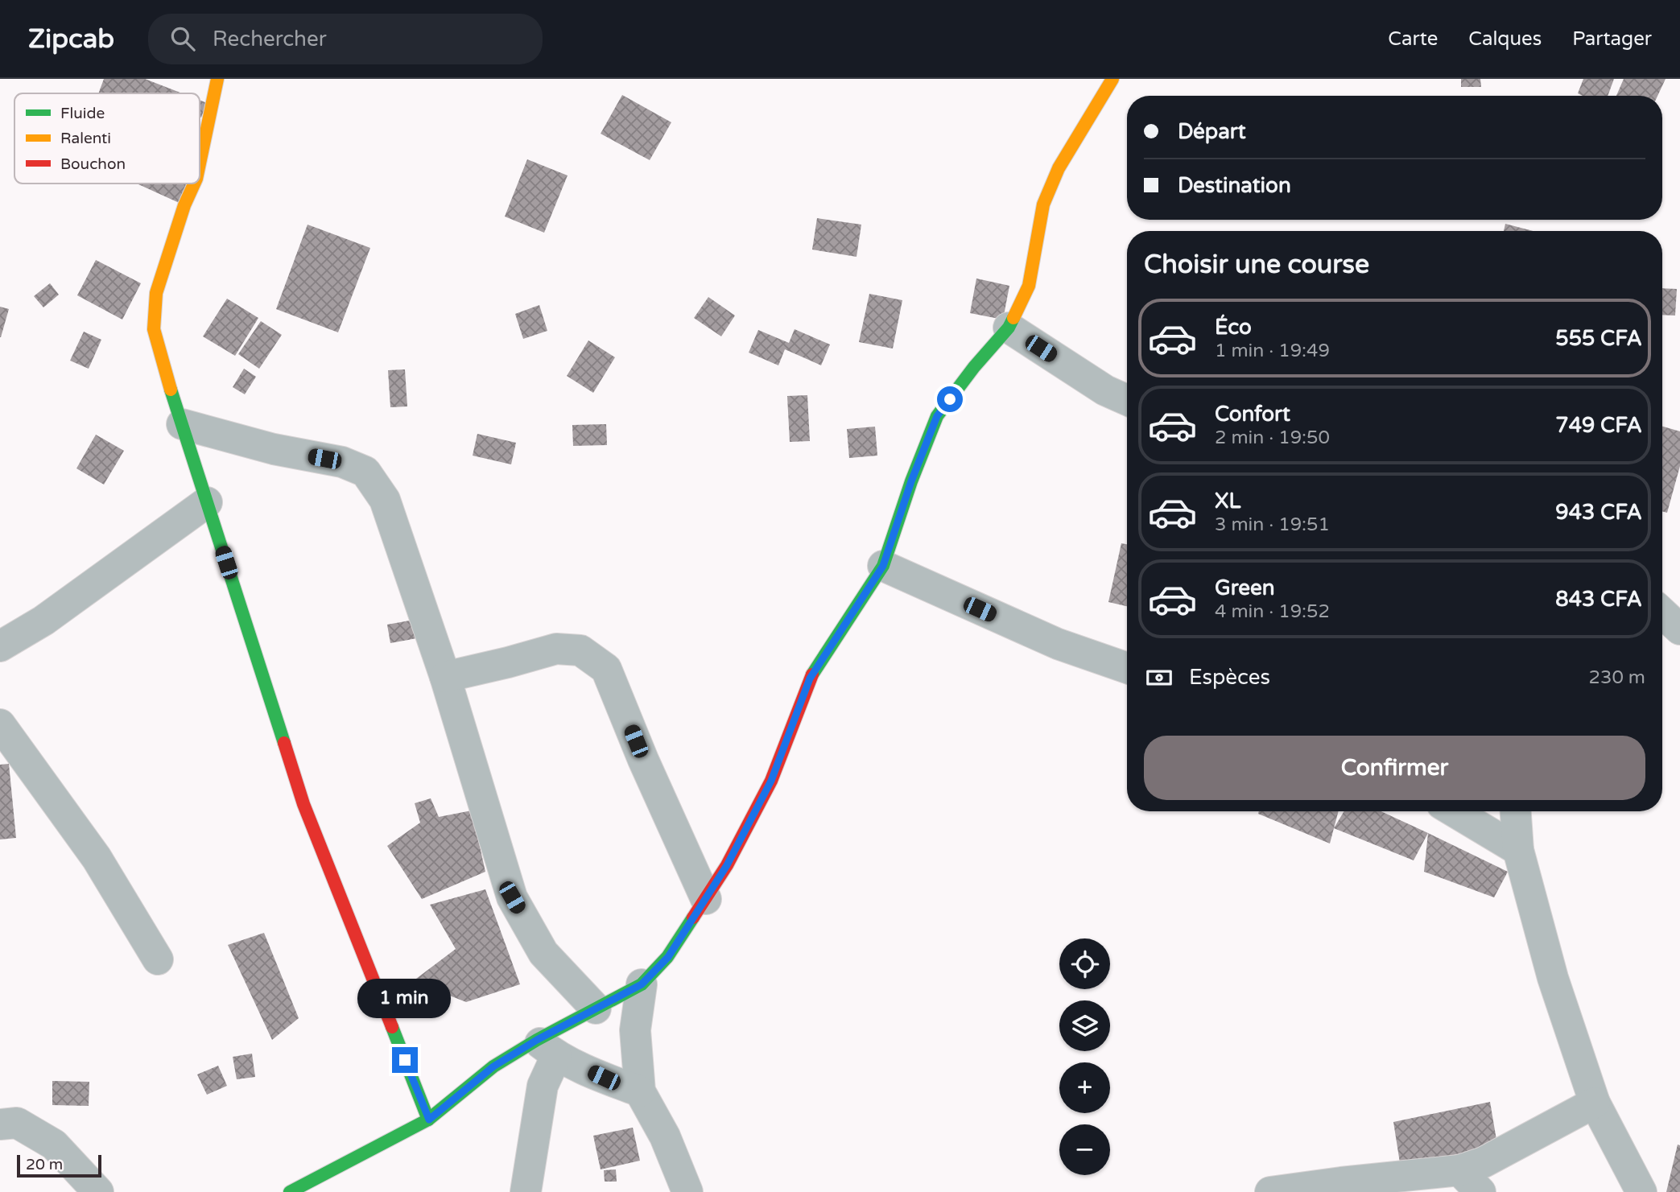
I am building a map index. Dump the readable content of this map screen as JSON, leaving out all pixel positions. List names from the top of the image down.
{
  "legend": ["Fluide", "Ralenti", "Bouchon"],
  "scale_bar": "20 m",
  "page": {
    "header": "Zipcab",
    "search": "Rechercher",
    "nav": ["Carte", "Calques", "Partager"],
    "banner": ["Départ", "Destination"],
    "heading": "Choisir une course",
    "list": [
      {
        "name": "Éco",
        "note": "1 min · 19:49",
        "value": "555 CFA"
      },
      {
        "name": "Confort",
        "note": "2 min · 19:50",
        "value": "749 CFA"
      },
      {
        "name": "XL",
        "note": "3 min · 19:51",
        "value": "943 CFA"
      },
      {
        "name": "Green",
        "note": "4 min · 19:52",
        "value": "843 CFA"
      }
    ],
    "pay": ["Espèces", "230 m"],
    "buttons": "Confirmer",
    "map_buttons": ["+", "−"],
    "bubble": "1 min",
    "scale": "20 m"
  }
}
